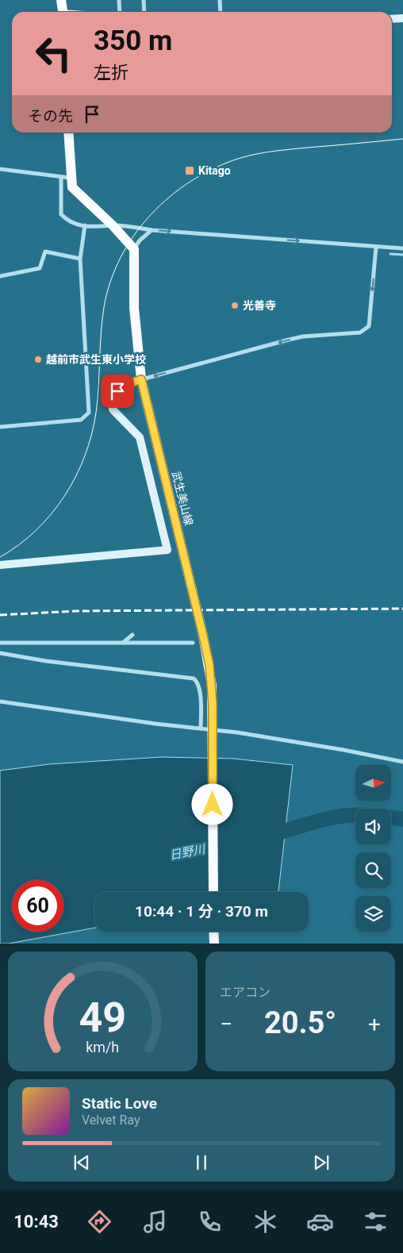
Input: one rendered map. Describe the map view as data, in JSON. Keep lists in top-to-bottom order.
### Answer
{
  "streets": {
    "main road": ["武生美山線"]
  },
  "water": ["日野川"],
  "places": {
    "transit": ["Kitago"],
    "other": ["光善寺", "越前市武生東小学校"]
  },
  "north": "right",
  "page": {
    "turn": ["350 m", "左折"],
    "then": "その先",
    "limit": "60",
    "trip": "10:44 · 1 分 · 370 m",
    "tile": "エアコン",
    "heat": ["−", "20.5°", "+"],
    "song": ["Static Love", "Velvet Ray"],
    "tabs": "10:43",
    "gauge": ["49", "km/h"]
  }
}
